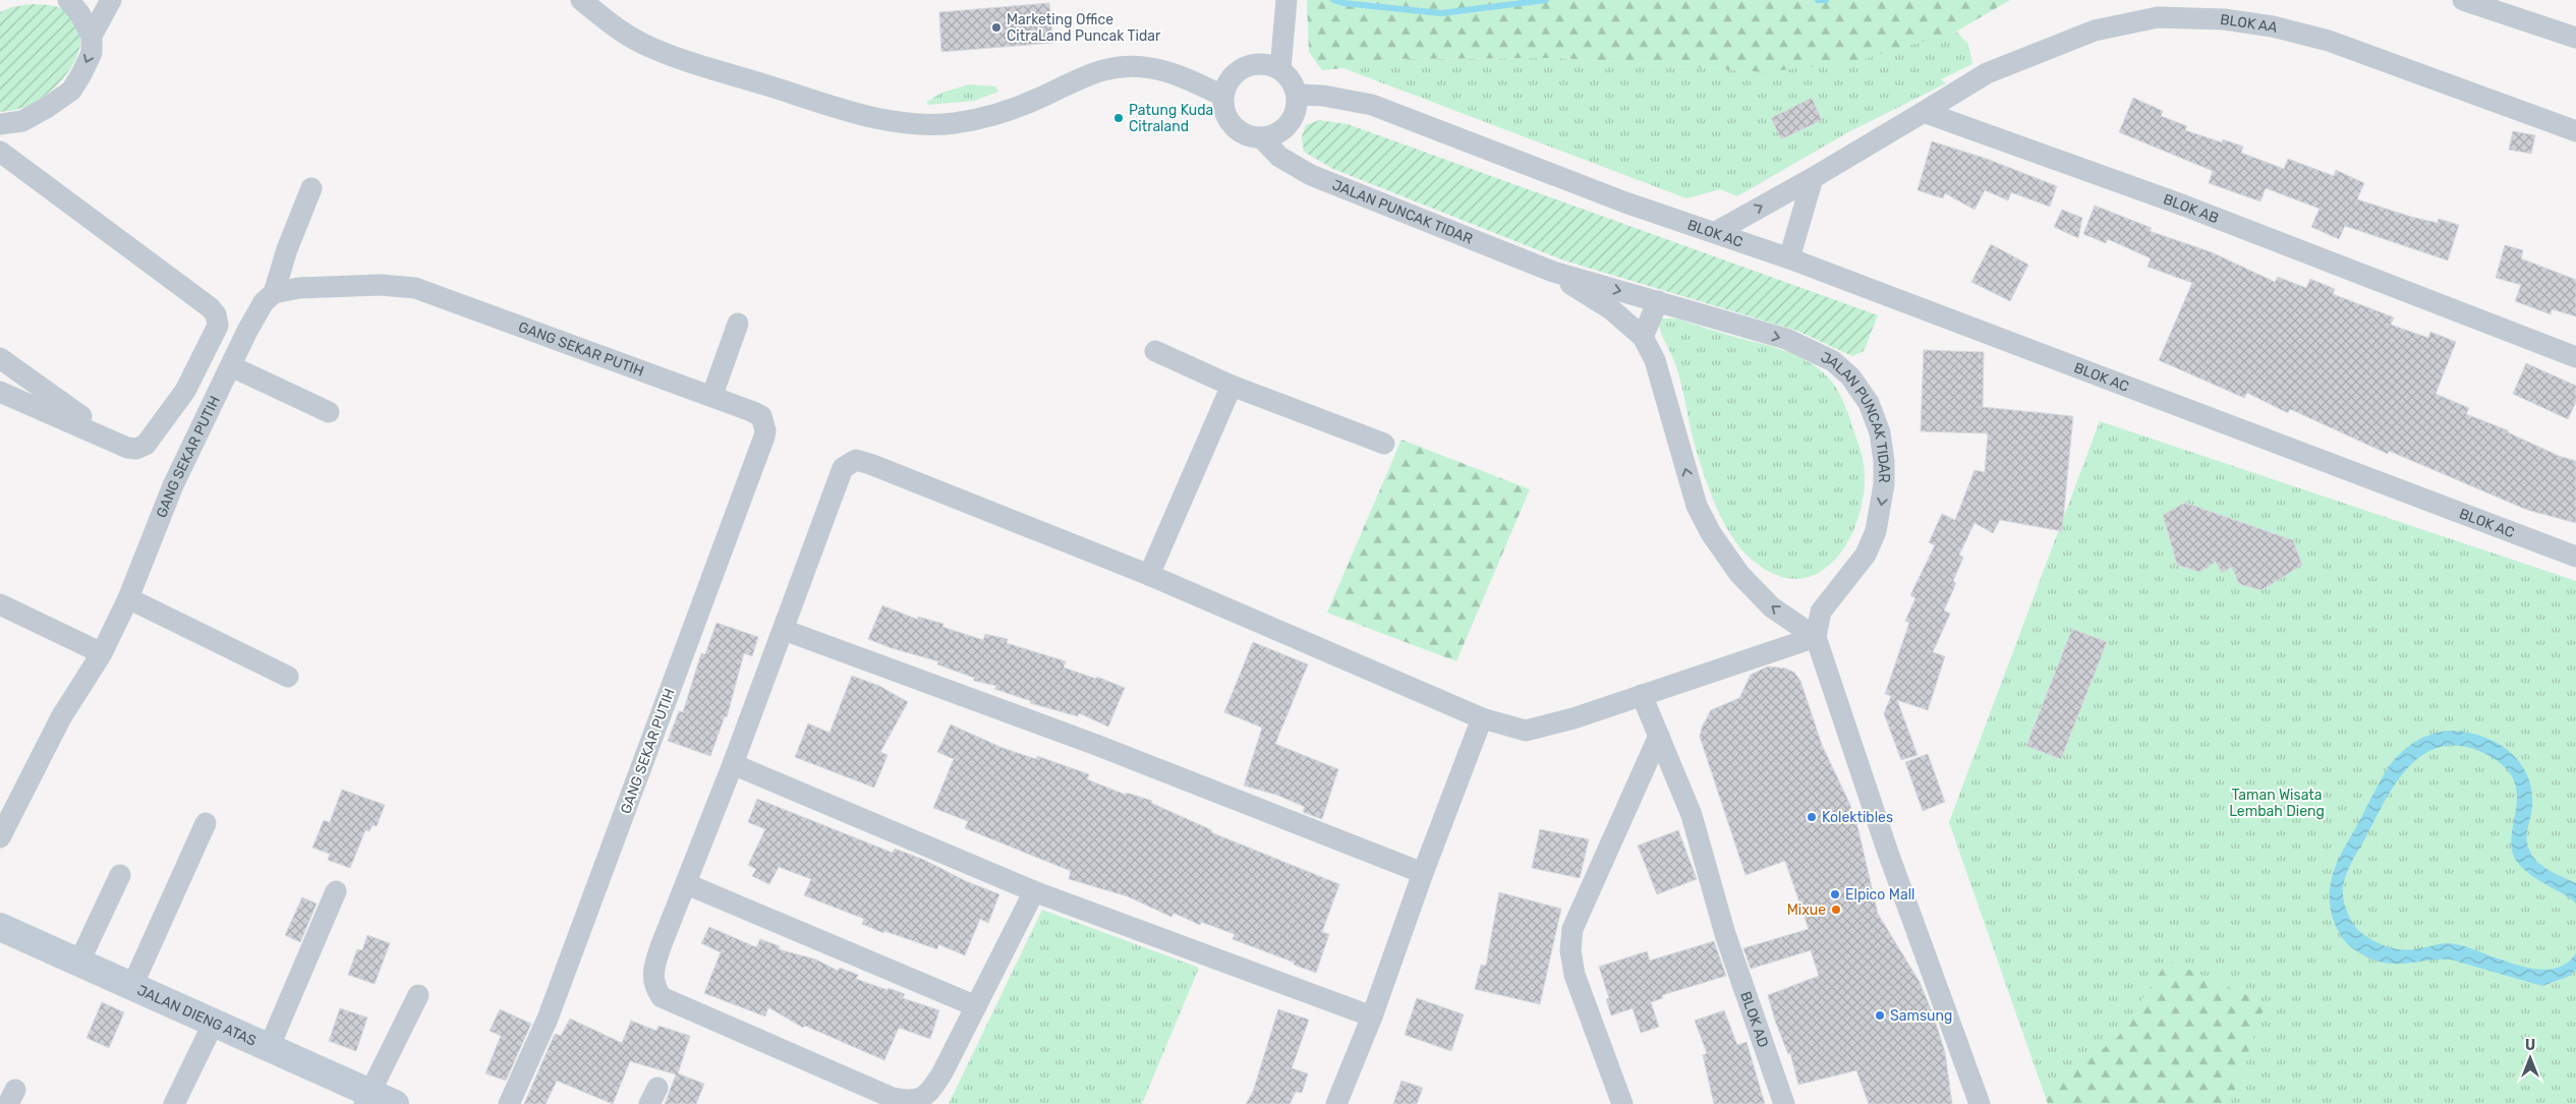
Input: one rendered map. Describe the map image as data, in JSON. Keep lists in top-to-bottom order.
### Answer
{
  "streets": {
    "street": [
      "BLOK AA",
      "BLOK AB",
      "JALAN PUNCAK TIDAR",
      "BLOK AC",
      "GANG SEKAR PUTIH",
      "JALAN DIENG ATAS",
      "BLOK AD"
    ]
  },
  "crossings": [
    ["BLOK AA", "BLOK AB"],
    ["JALAN PUNCAK TIDAR", "BLOK AC"]
  ],
  "parks": ["Taman Wisata Lembah Dieng"],
  "places": [
    "Marketing Office CitraLand Puncak Tidar",
    "Patung Kuda Citraland",
    "Kolektibles",
    "Elpico Mall",
    "Mixue",
    "Samsung"
  ],
  "north": "top"
}
